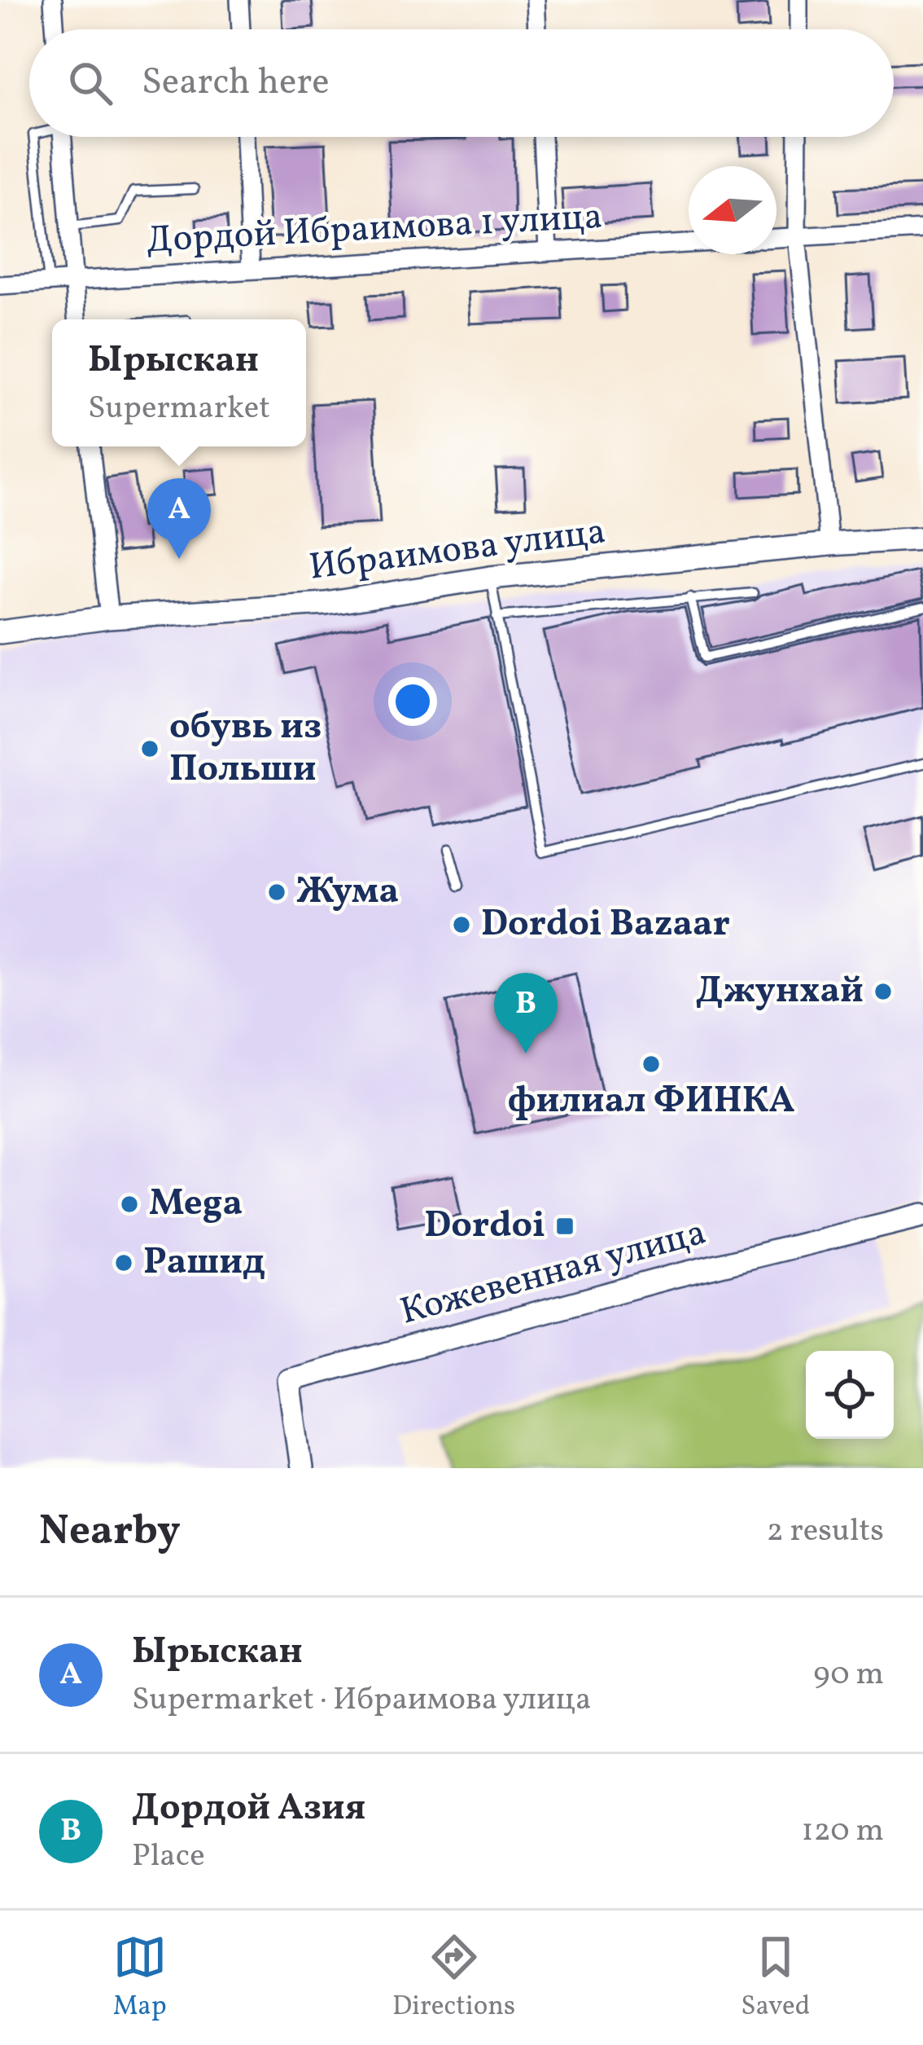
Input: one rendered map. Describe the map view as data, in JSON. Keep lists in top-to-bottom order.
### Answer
{
  "streets": {
    "main road": ["Ибраимова улица", "Кожевенная улица"],
    "street": ["Дордой Ибраимова 1 улица"]
  },
  "places": {
    "other": [
      "обувь из Польши",
      "Жума",
      "Dordoi Bazaar",
      "Джунхай",
      "филиал ФИНКА",
      "Mega",
      "Рашид"
    ],
    "transit": ["Dordoi"]
  },
  "north": "left",
  "page": {
    "search": "Search here",
    "popup": ["Ырыскан", "Supermarket"],
    "pins": ["A", "B"],
    "heading": ["Nearby", "2 results"],
    "list": [
      {
        "mark": "A",
        "name": "Ырыскан",
        "note": "Supermarket · Ибраимова улица",
        "value": "90 m"
      },
      {
        "mark": "B",
        "name": "Дордой Азия",
        "note": "Place",
        "value": "120 m"
      }
    ],
    "nav": ["Map", "Directions", "Saved"]
  }
}
